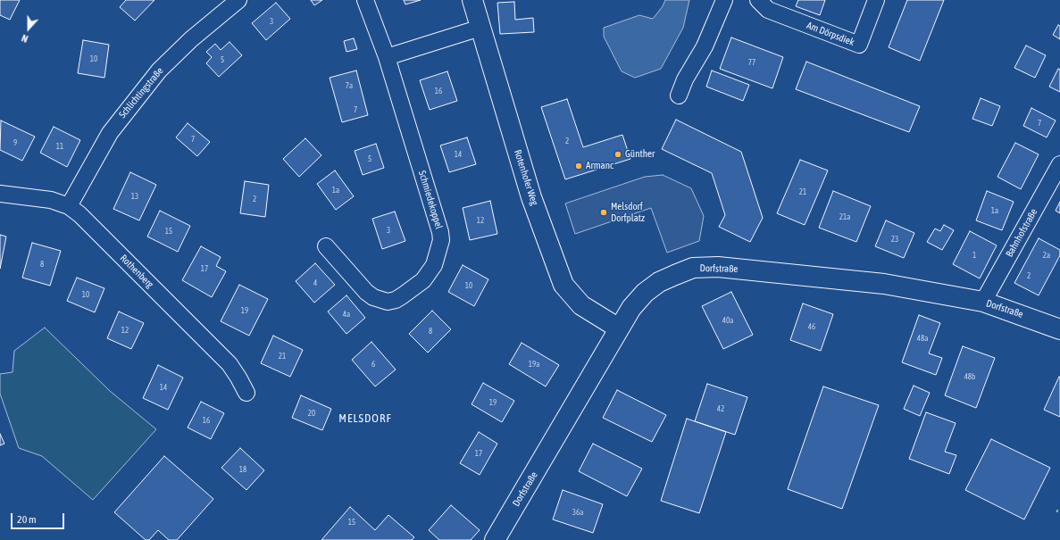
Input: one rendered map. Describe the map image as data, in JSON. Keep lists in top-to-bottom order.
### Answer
{
  "streets": {
    "street": [
      "Am Dörpsdiek",
      "Schlichtingstraße",
      "Rotenhofer Weg",
      "Schmiedekoppel",
      "Bahnhofstraße",
      "Dorfstraße",
      "Rothenberg"
    ]
  },
  "crossings": [
    ["Schlichtingstraße", "Rothenberg"],
    ["Rotenhofer Weg", "Dorfstraße"],
    ["Bahnhofstraße", "Dorfstraße"]
  ],
  "districts": ["MELSDORF"],
  "places": ["Günther", "Armanc", "Melsdorf Dorfplatz"],
  "house_numbers": [
    "3",
    "10",
    "5",
    "77",
    "7a",
    "16",
    "7",
    "7",
    "7",
    "2",
    "9",
    "11",
    "14",
    "5",
    "1a",
    "21",
    "13",
    "2",
    "1a",
    "21a",
    "12",
    "3",
    "15",
    "23",
    "1",
    "2a",
    "8",
    "17",
    "2",
    "4",
    "10",
    "10",
    "19",
    "4a",
    "40a",
    "46",
    "12",
    "8",
    "48a",
    "21",
    "6",
    "19a",
    "48b",
    "14",
    "19",
    "42",
    "20",
    "16",
    "17",
    "18",
    "36a",
    "15"
  ],
  "scale_bar": "20 m",
  "north": "bottom"
}
